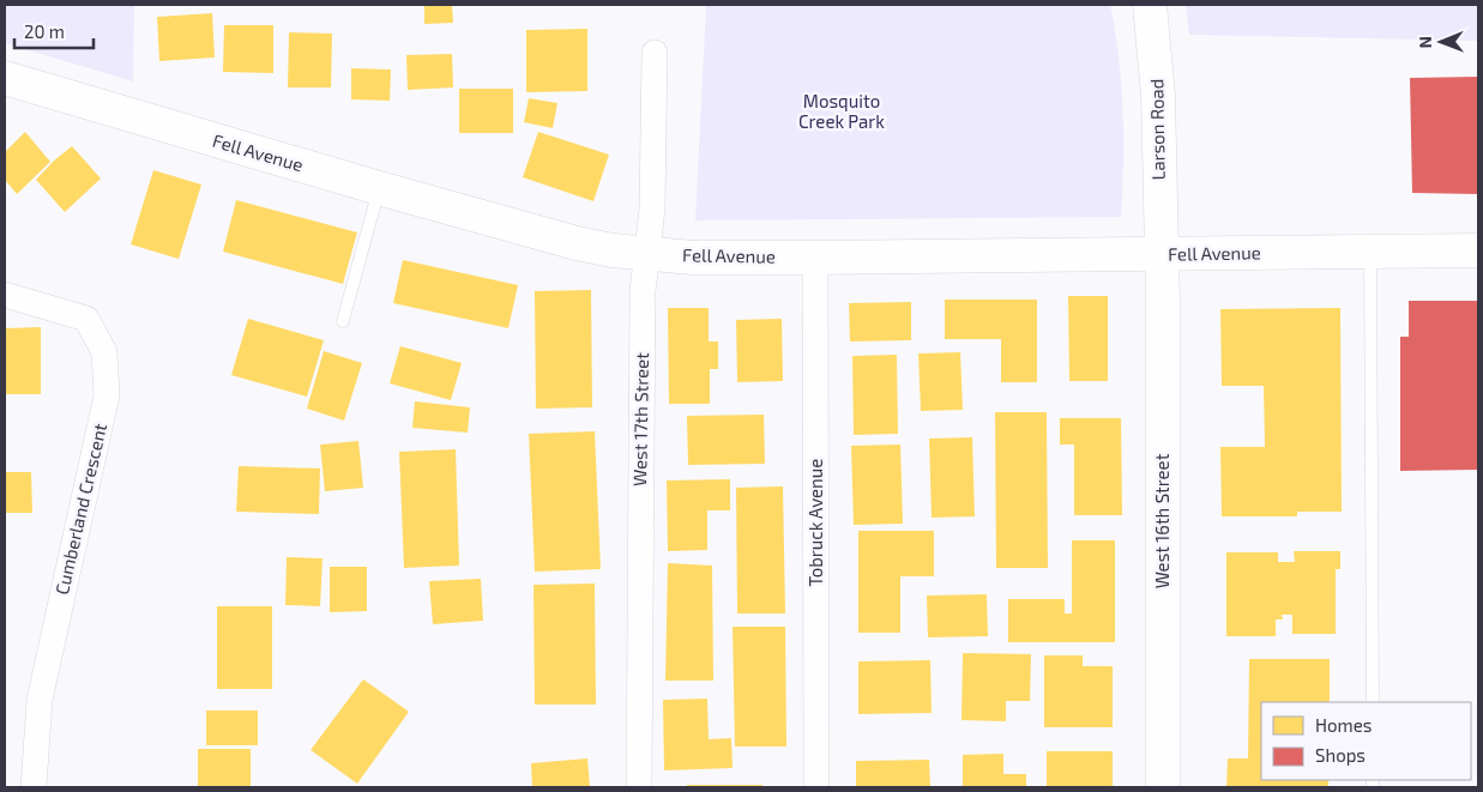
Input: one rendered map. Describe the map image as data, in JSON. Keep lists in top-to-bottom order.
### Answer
{
  "streets": {
    "street": [
      "Larson Road",
      "Fell Avenue",
      "West 17th Street",
      "Cumberland Crescent",
      "West 16th Street",
      "Tobruck Avenue"
    ]
  },
  "crossings": [
    ["Larson Road", "Fell Avenue"],
    ["Larson Road", "West 16th Street"],
    ["Fell Avenue", "West 17th Street"],
    ["Fell Avenue", "West 16th Street"],
    ["Fell Avenue", "Tobruck Avenue"]
  ],
  "parks": ["Mosquito Creek Park"],
  "legend": ["Homes", "Shops"],
  "scale_bar": "20 m",
  "north": "left"
}
